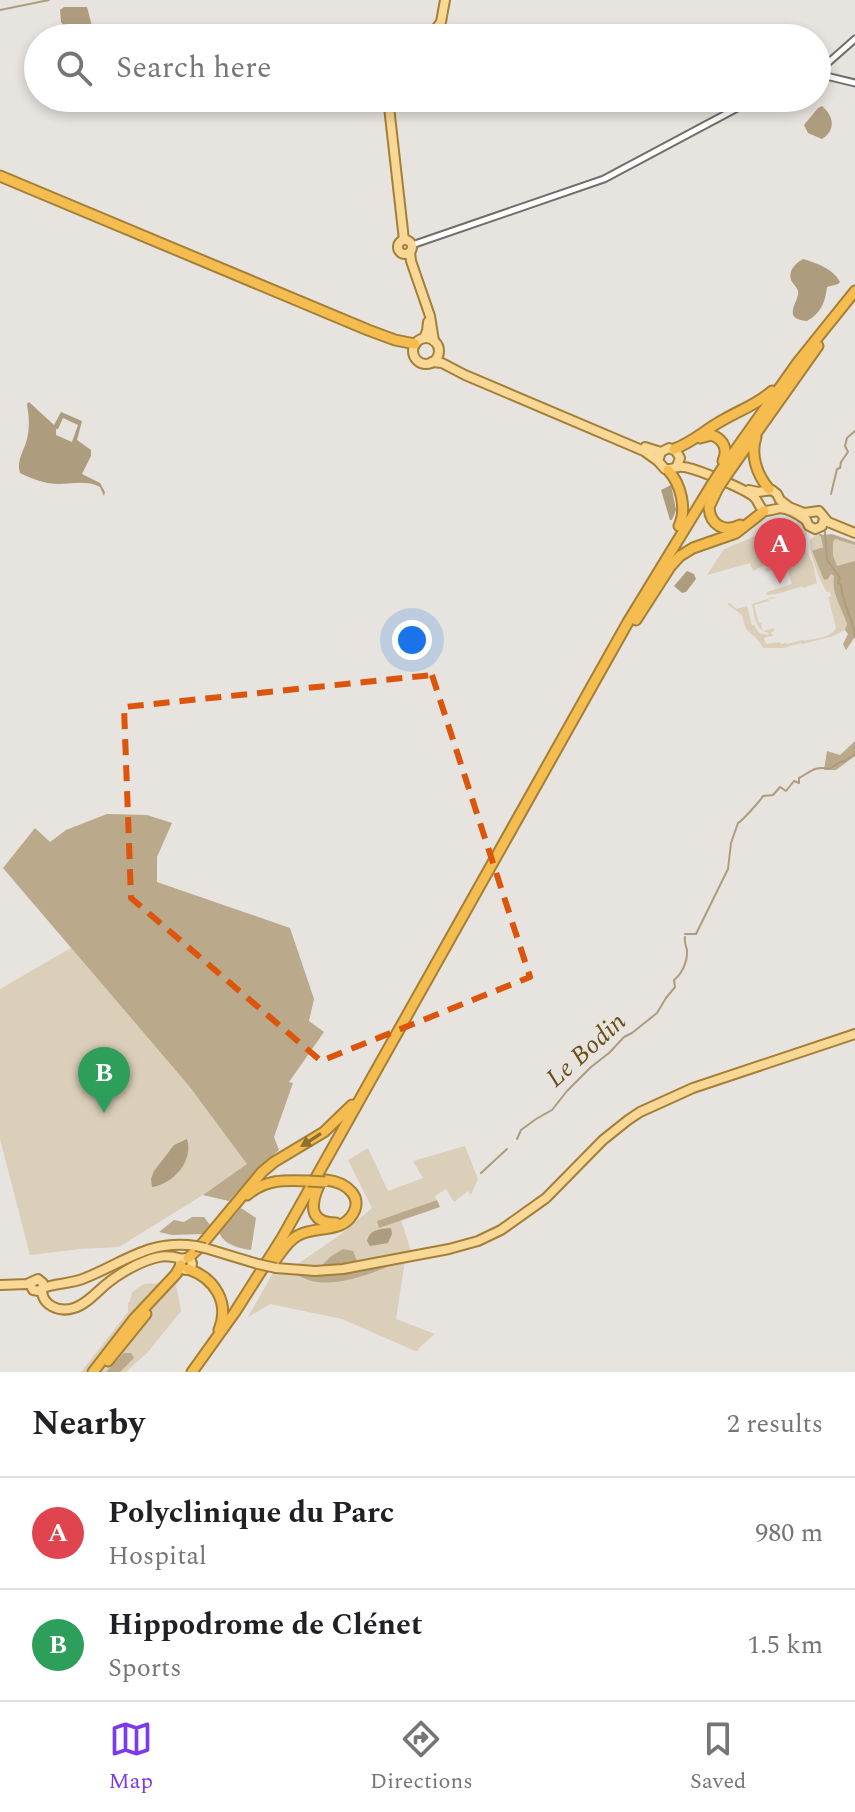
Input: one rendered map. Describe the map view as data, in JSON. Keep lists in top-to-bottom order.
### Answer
{
  "water": ["Le Bodin"],
  "page": {
    "search": "Search here",
    "pins": ["A", "B"],
    "heading": ["Nearby", "2 results"],
    "list": [
      {
        "mark": "A",
        "name": "Polyclinique du Parc",
        "note": "Hospital",
        "value": "980 m"
      },
      {
        "mark": "B",
        "name": "Hippodrome de Clénet",
        "note": "Sports",
        "value": "1.5 km"
      }
    ],
    "nav": ["Map", "Directions", "Saved"]
  }
}
